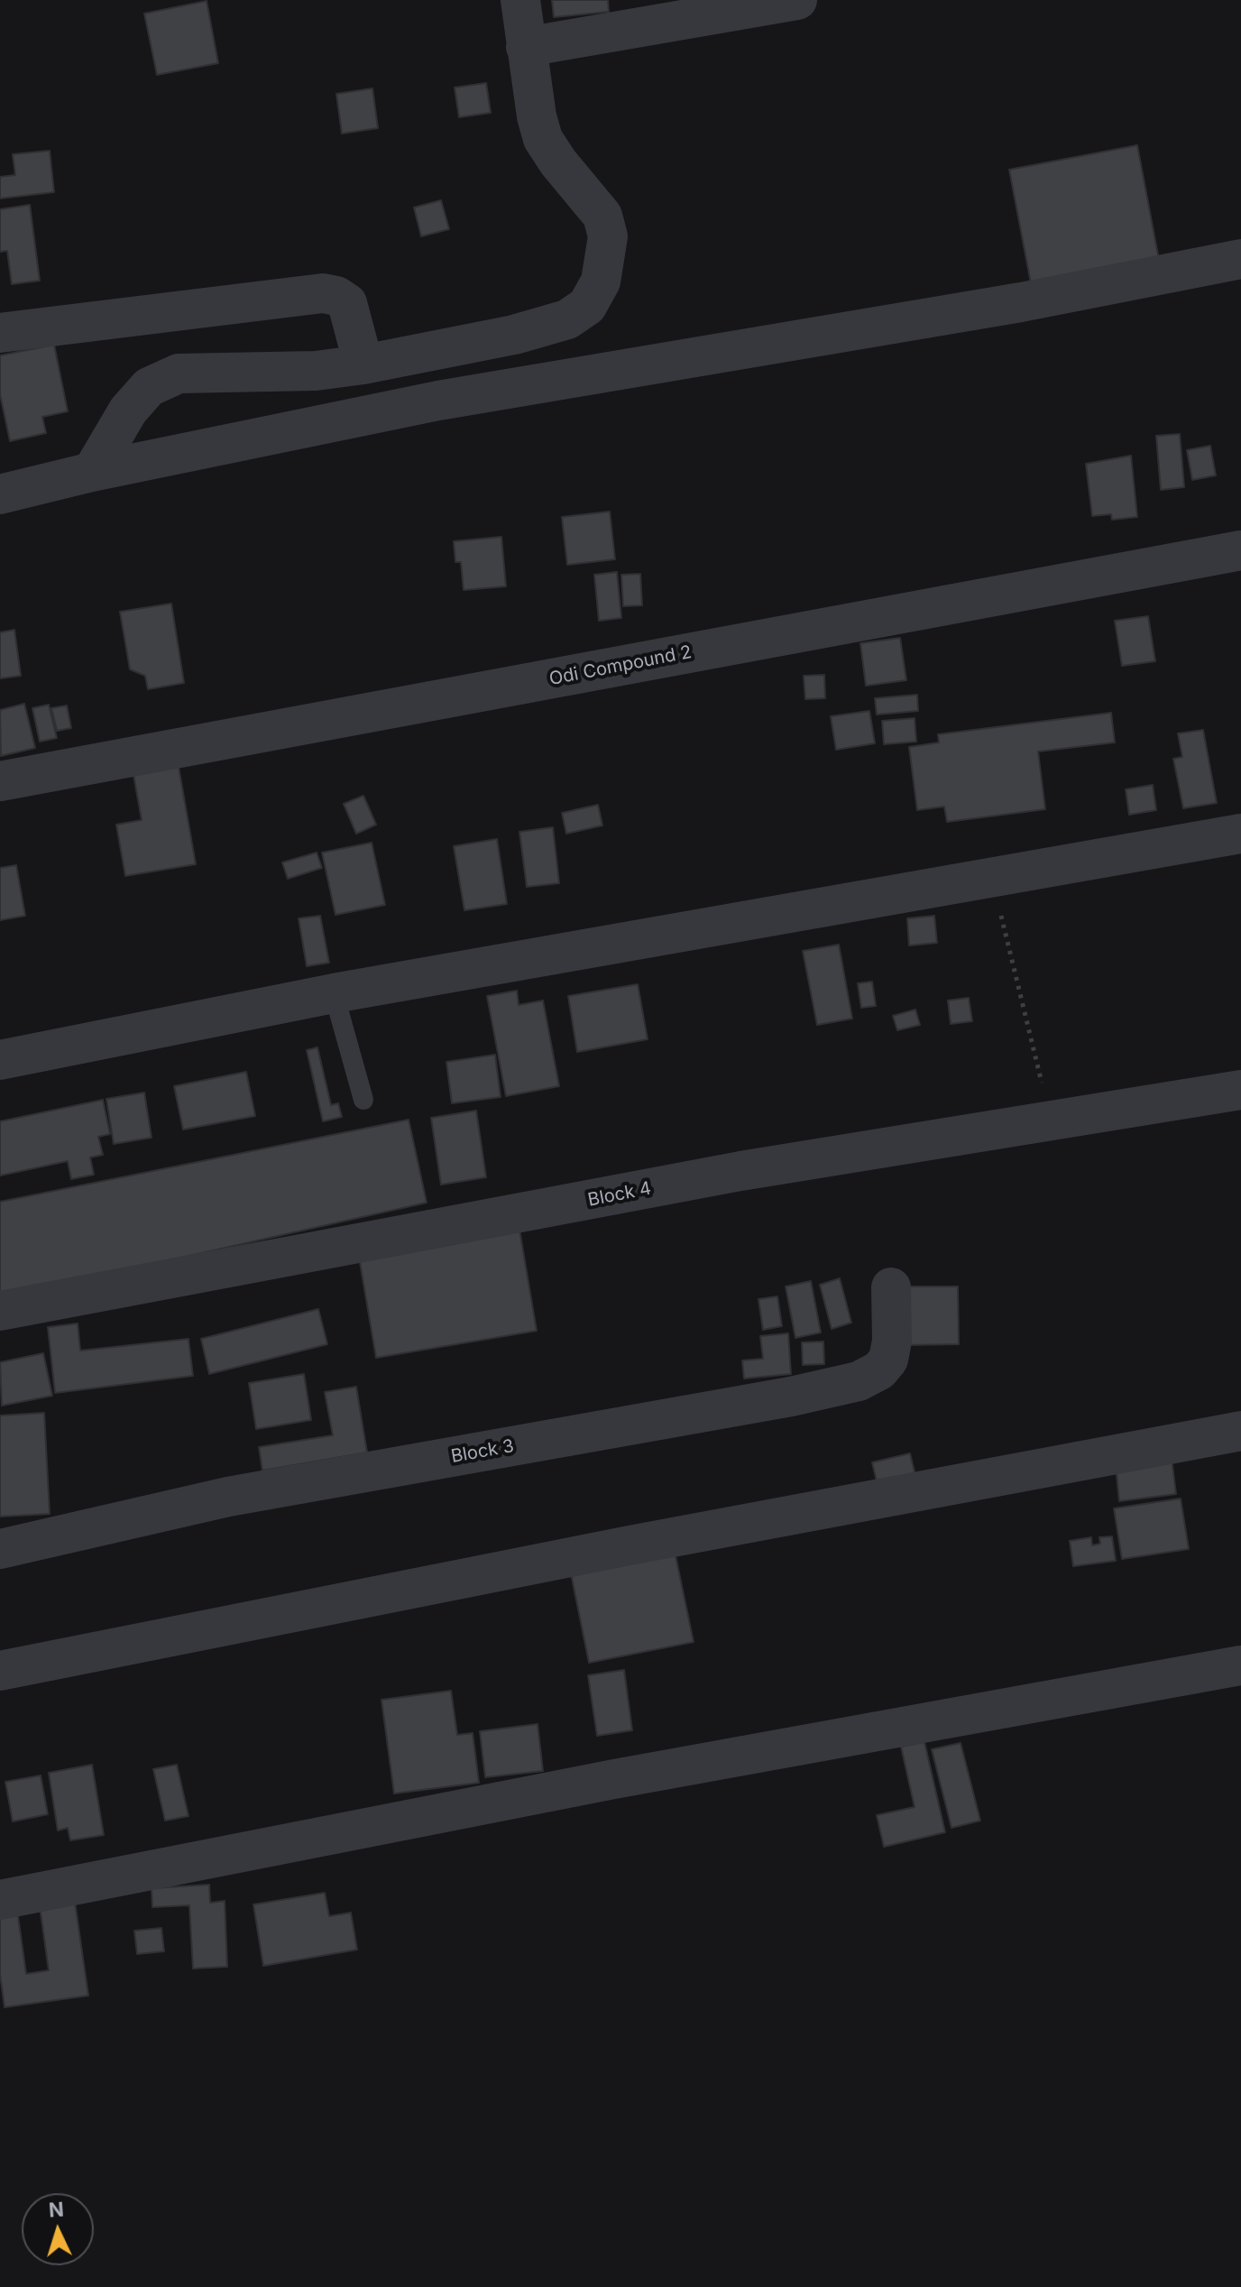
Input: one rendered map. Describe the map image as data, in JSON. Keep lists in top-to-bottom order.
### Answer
{
  "streets": {
    "street": ["Odi Compound 2", "Block 4", "Block 3"]
  },
  "north": "top"
}
